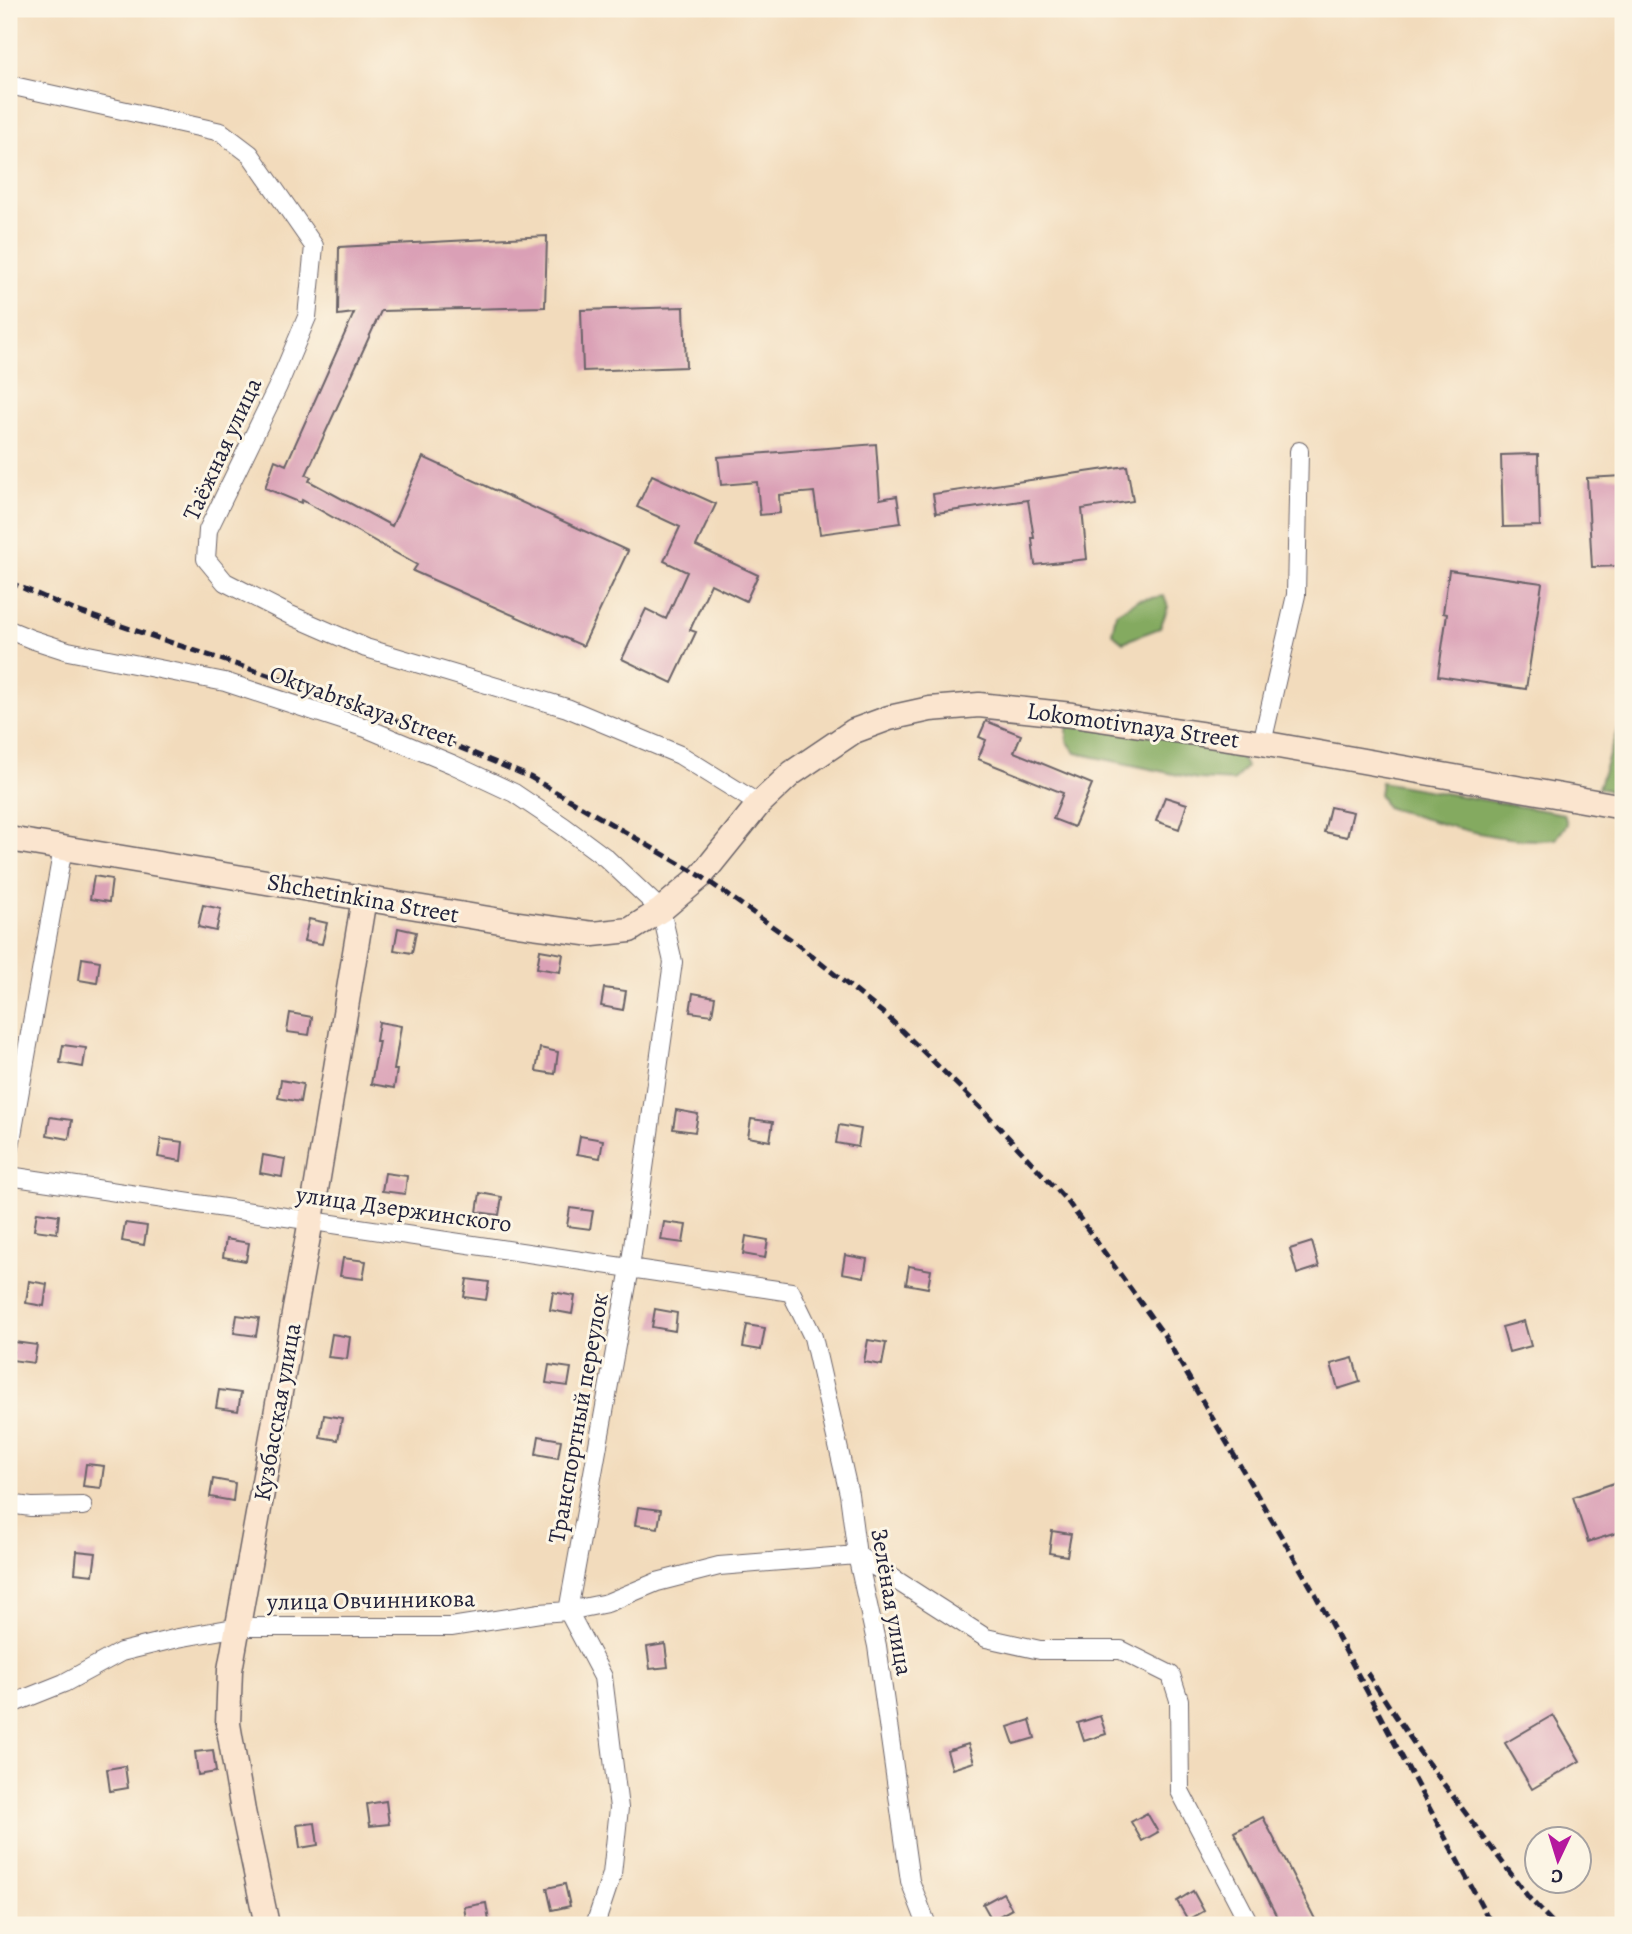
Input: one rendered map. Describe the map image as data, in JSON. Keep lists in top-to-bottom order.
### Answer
{
  "streets": {
    "street": [
      "Таёжная улица",
      "Oktyabrskaya Street",
      "Lokomotivnaya Street",
      "Shchetinkina Street",
      "улица Дзержинского",
      "Кузбасская улица",
      "Транспортный переулок",
      "улица Овчинникова",
      "Зелёная улица"
    ]
  },
  "crossings": [
    ["Таёжная улица", "Lokomotivnaya Street"],
    ["Oktyabrskaya Street", "Shchetinkina Street"],
    ["Oktyabrskaya Street", "Транспортный переулок"],
    ["Lokomotivnaya Street", "Shchetinkina Street"],
    ["Shchetinkina Street", "Кузбасская улица"],
    ["Shchetinkina Street", "Транспортный переулок"],
    ["улица Дзержинского", "Кузбасская улица"],
    ["улица Дзержинского", "Транспортный переулок"],
    ["улица Дзержинского", "Зелёная улица"],
    ["Кузбасская улица", "улица Овчинникова"],
    ["Транспортный переулок", "улица Овчинникова"],
    ["улица Овчинникова", "Зелёная улица"]
  ],
  "north": "bottom"
}
